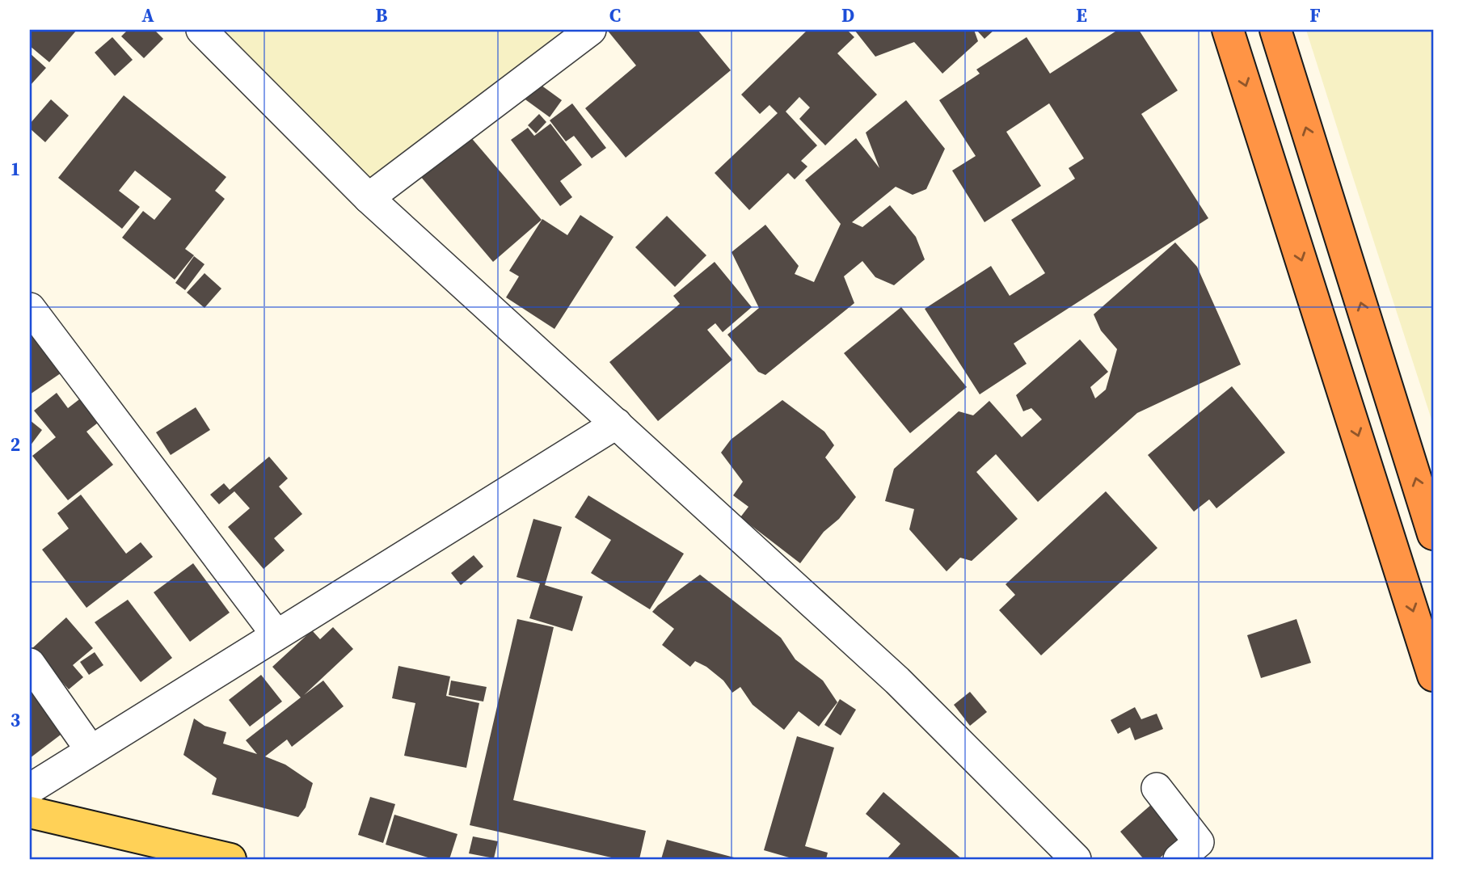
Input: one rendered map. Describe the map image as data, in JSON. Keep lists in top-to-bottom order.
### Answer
{
  "grid": {
    "columns": [
      "A",
      "B",
      "C",
      "D",
      "E",
      "F"
    ],
    "rows": ["1", "2", "3"]
  }
}
